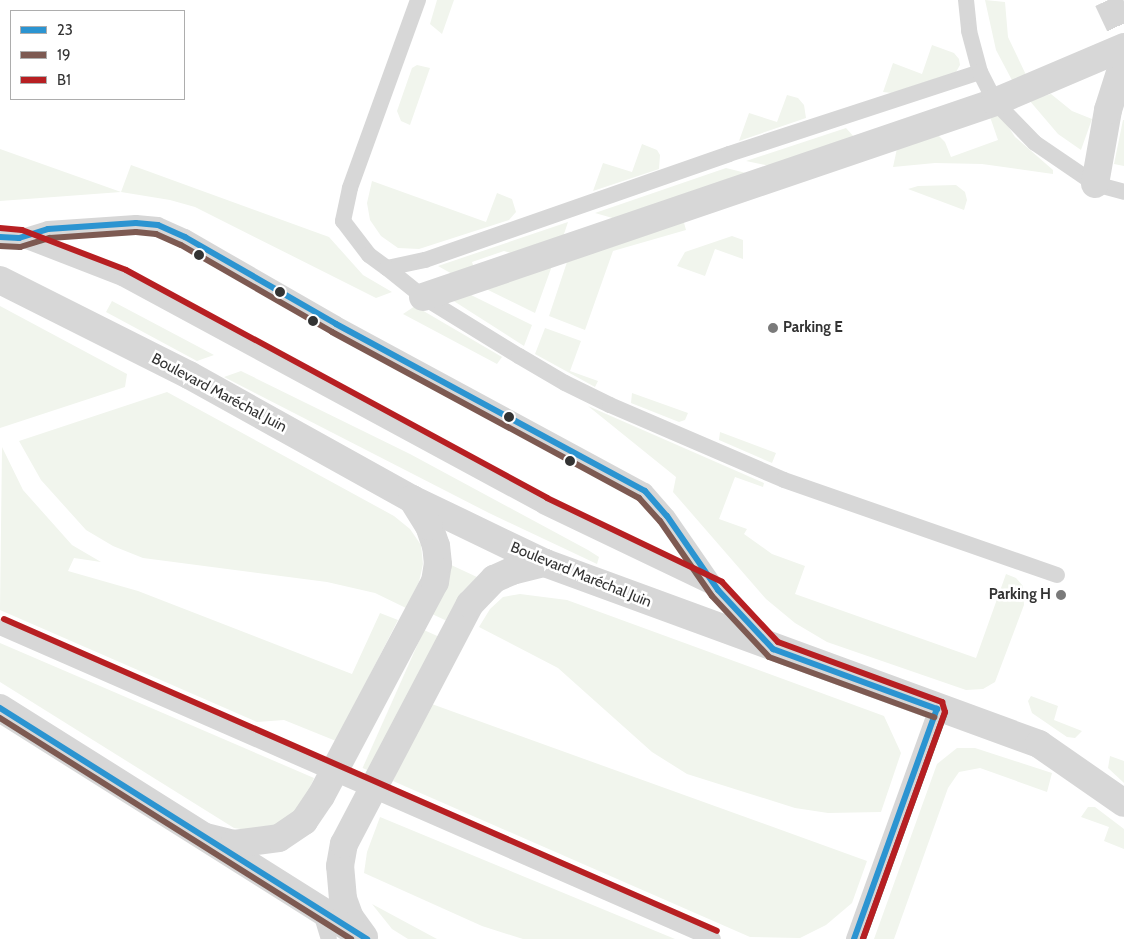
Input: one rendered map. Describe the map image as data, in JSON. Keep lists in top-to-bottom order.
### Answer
{
  "streets": {
    "street": ["Boulevard Maréchal Juin"]
  },
  "places": ["Parking E", "Parking H"],
  "lines": ["transit line 23", "transit line B1", "transit line 19"],
  "legend": ["23", "19", "B1"]
}
